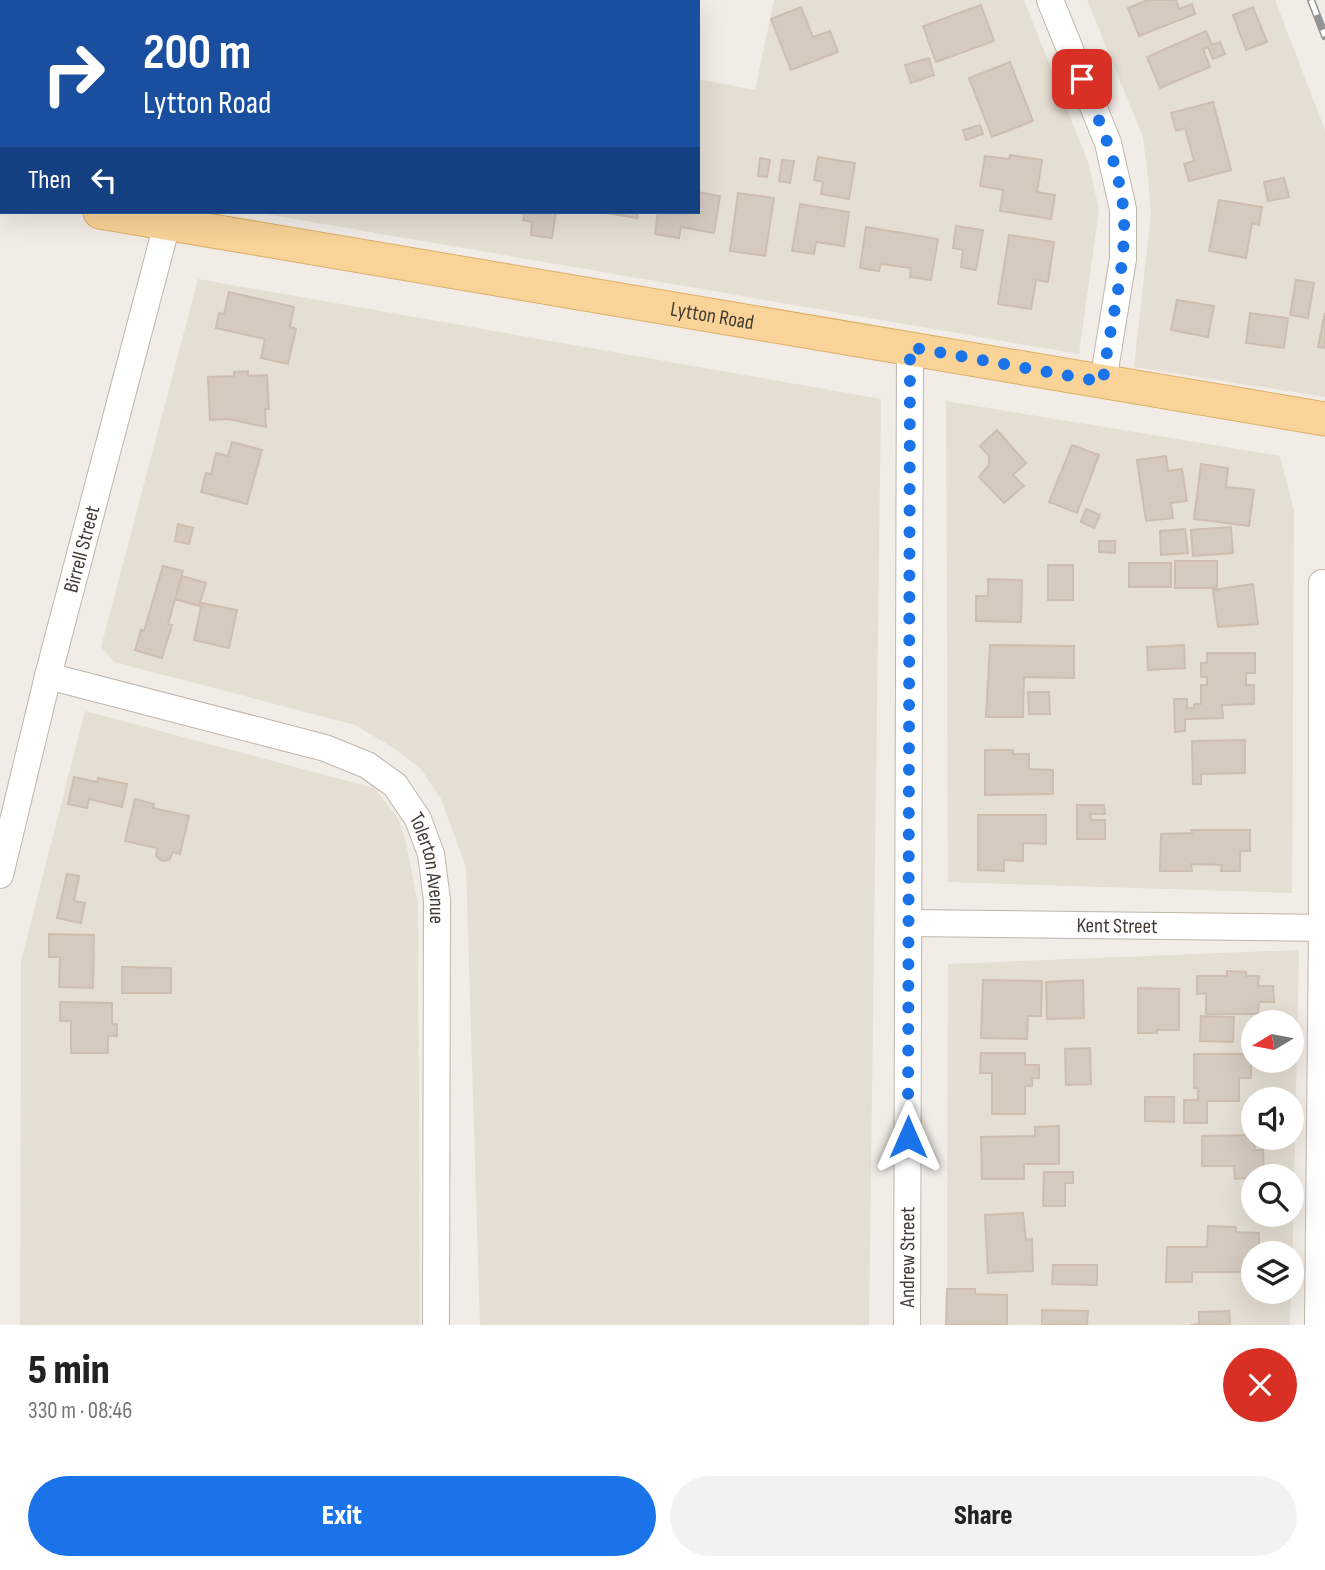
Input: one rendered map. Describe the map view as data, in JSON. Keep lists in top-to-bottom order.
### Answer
{
  "streets": {
    "main road": ["Lytton Road"],
    "street": [
      "Birrell Street",
      "Tolerton Avenue",
      "Kent Street",
      "Andrew Street"
    ]
  },
  "crossings": [
    ["Lytton Road", "Birrell Street"],
    ["Lytton Road", "Andrew Street"],
    ["Birrell Street", "Tolerton Avenue"],
    ["Kent Street", "Andrew Street"]
  ],
  "north": "left",
  "page": {
    "turn": ["200 m", "Lytton Road"],
    "then": "Then",
    "heading": ["5 min", "330 m · 08:46"],
    "buttons": ["Exit", "Share"]
  }
}
